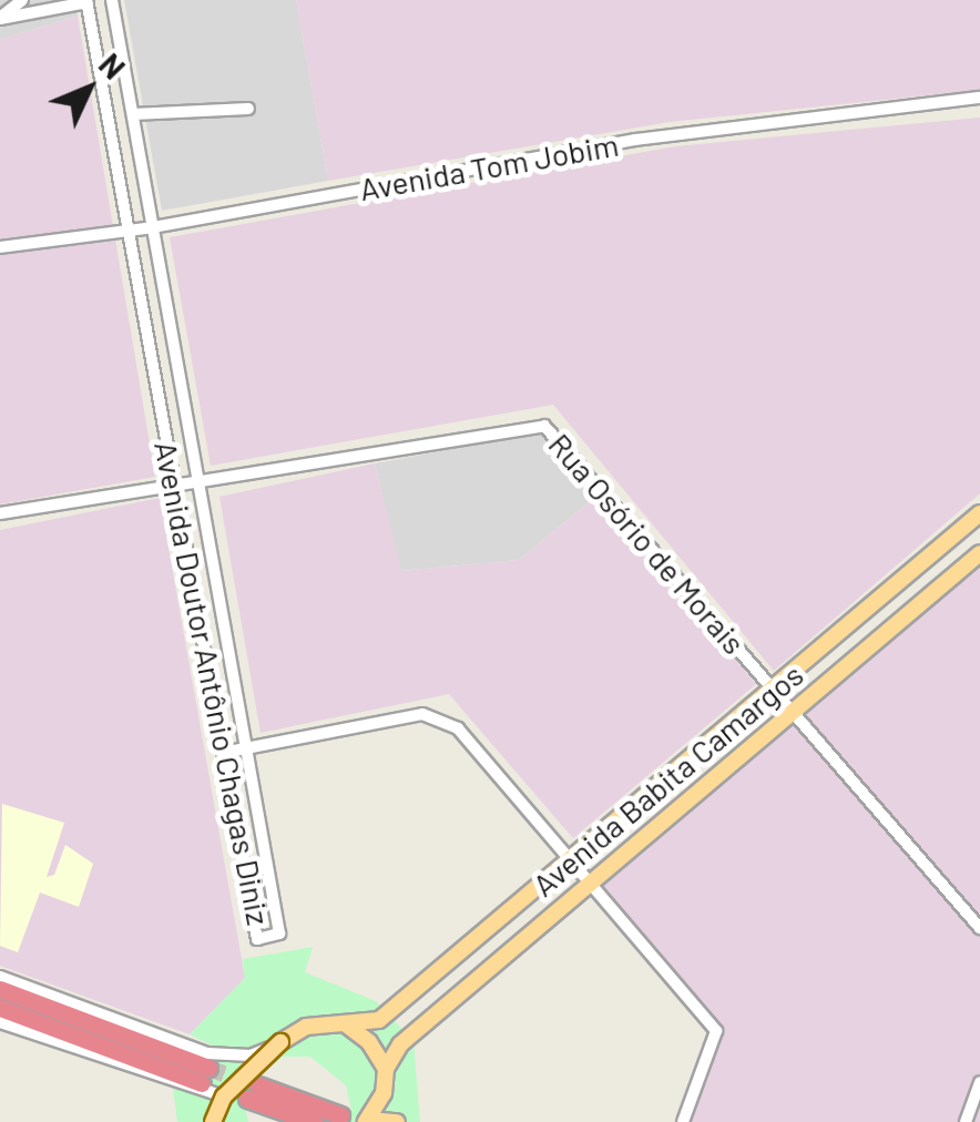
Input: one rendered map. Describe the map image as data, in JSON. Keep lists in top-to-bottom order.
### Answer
{
  "streets": {
    "main road": ["Avenida Babita Camargos"],
    "street": ["Avenida Tom Jobim", "Rua Osório de Morais", "Avenida Doutor Antônio Chagas Diniz"]
  },
  "crossings": [
    ["Avenida Tom Jobim", "Avenida Doutor Antônio Chagas Diniz"],
    ["Rua Osório de Morais", "Avenida Doutor Antônio Chagas Diniz"],
    ["Rua Osório de Morais", "Avenida Babita Camargos"]
  ],
  "north": "top right"
}
